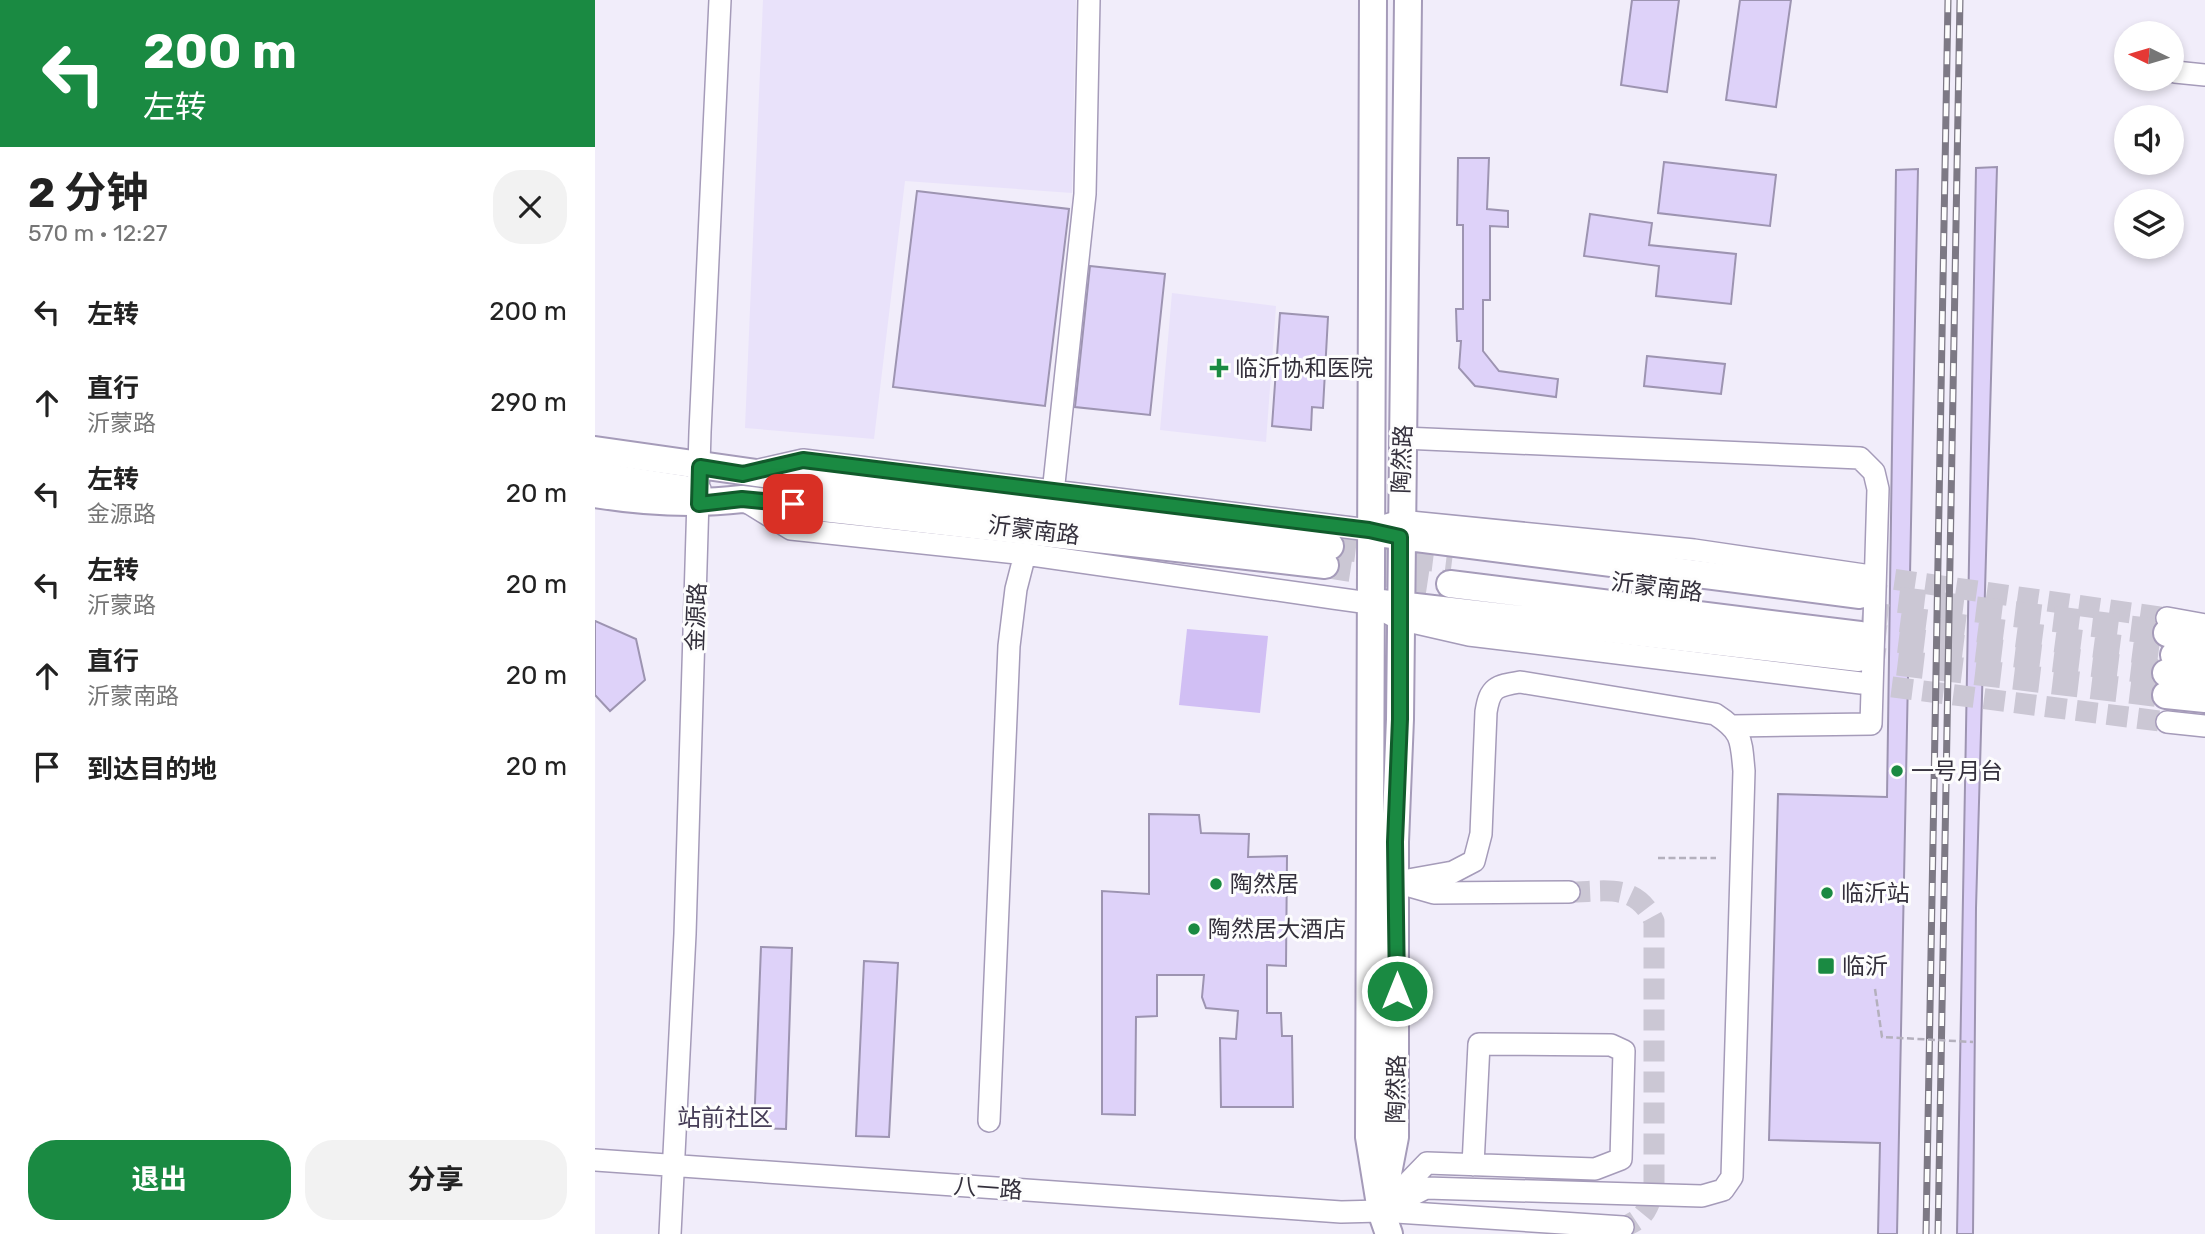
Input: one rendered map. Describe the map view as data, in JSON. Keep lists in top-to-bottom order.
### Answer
{
  "streets": {
    "main road": ["陶然路", "沂蒙南路"],
    "street": ["金源路", "八一路"]
  },
  "crossings": [
    ["陶然路", "八一路"],
    ["金源路", "八一路"]
  ],
  "districts": ["站前社区"],
  "places": {
    "health": ["临沂协和医院"],
    "other": [
      "一号月台",
      "陶然居",
      "临沂站",
      "陶然居大酒店"
    ],
    "transit": ["临沂"]
  },
  "north": "left",
  "page": {
    "turn": ["200 m", "左转"],
    "heading": ["2 分钟", "570 m · 12:27"],
    "list": [
      {
        "name": "左转",
        "value": "200 m"
      },
      {
        "name": "直行",
        "note": "沂蒙路",
        "value": "290 m"
      },
      {
        "name": "左转",
        "note": "金源路",
        "value": "20 m"
      },
      {
        "name": "左转",
        "note": "沂蒙路",
        "value": "20 m"
      },
      {
        "name": "直行",
        "note": "沂蒙南路",
        "value": "20 m"
      },
      {
        "name": "到达目的地",
        "value": "20 m"
      }
    ],
    "buttons": ["退出", "分享"]
  }
}
